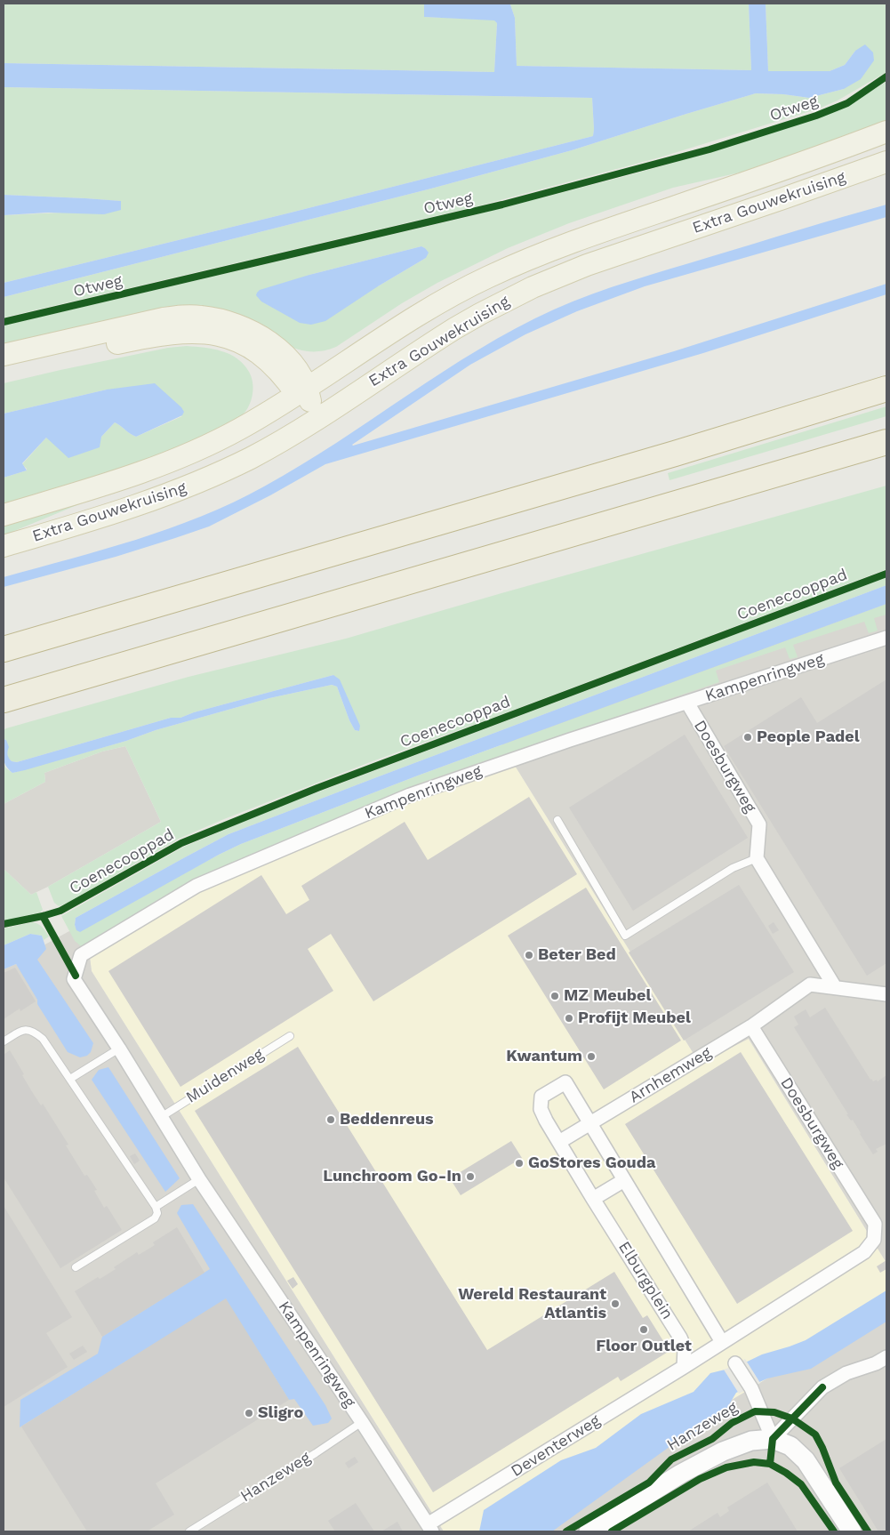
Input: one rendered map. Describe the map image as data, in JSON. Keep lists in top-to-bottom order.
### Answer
{
  "streets": {
    "main road": ["Extra Gouwekruising"],
    "street": [
      "Kampenringweg",
      "Doesburgweg",
      "Arnhemweg",
      "Elburgplein",
      "Hanzeweg",
      "Deventerweg"
    ],
    "lane": ["Muidenweg"],
    "cycle path": ["Otweg", "Coenecooppad"]
  },
  "crossings": [
    ["Kampenringweg", "Doesburgweg"],
    ["Kampenringweg", "Muidenweg"],
    ["Kampenringweg", "Hanzeweg"],
    ["Kampenringweg", "Deventerweg"],
    ["Doesburgweg", "Arnhemweg"],
    ["Doesburgweg", "Elburgplein"],
    ["Doesburgweg", "Deventerweg"],
    ["Arnhemweg", "Elburgplein"],
    ["Elburgplein", "Deventerweg"]
  ],
  "places": [
    "People Padel",
    "Beter Bed",
    "MZ Meubel",
    "Profijt Meubel",
    "Kwantum",
    "Beddenreus",
    "GoStores Gouda",
    "Lunchroom Go-In",
    "Wereld Restaurant Atlantis",
    "Floor Outlet",
    "Sligro"
  ]
}
